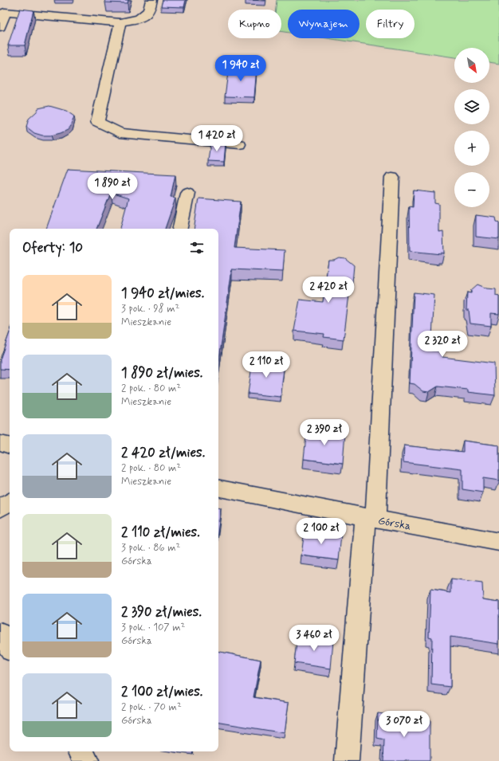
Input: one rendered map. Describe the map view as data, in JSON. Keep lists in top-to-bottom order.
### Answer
{
  "streets": {
    "street": ["Górska"]
  },
  "north": "bottom right",
  "page": {
    "chip": ["Kupno", "Wynajem", "Filtry"],
    "map_buttons": ["+", "−"],
    "price": [
      "1 940 zł",
      "1 420 zł",
      "1 890 zł",
      "2 420 zł",
      "2 320 zł",
      "2 110 zł",
      "2 390 zł",
      "2 100 zł",
      "3 460 zł",
      "3 070 zł"
    ],
    "heading": "Oferty: 10",
    "list": [
      {
        "name": "1 940 zł/mies.",
        "note": "3 pok. · 98 m² · Mieszkanie"
      },
      {
        "name": "1 890 zł/mies.",
        "note": "2 pok. · 80 m² · Mieszkanie"
      },
      {
        "name": "2 420 zł/mies.",
        "note": "2 pok. · 80 m² · Mieszkanie"
      },
      {
        "name": "2 110 zł/mies.",
        "note": "3 pok. · 86 m² · Górska"
      },
      {
        "name": "2 390 zł/mies.",
        "note": "3 pok. · 107 m² · Górska"
      },
      {
        "name": "2 100 zł/mies.",
        "note": "2 pok. · 70 m² · Górska"
      }
    ]
  }
}
